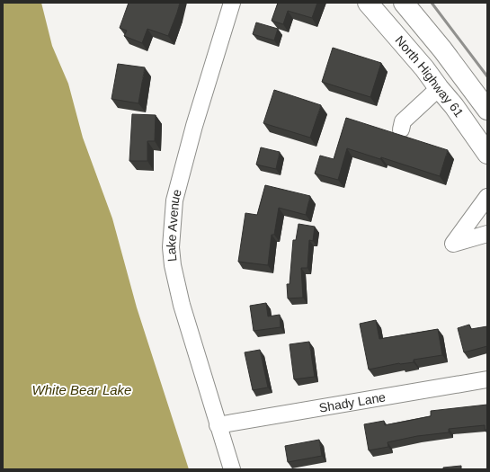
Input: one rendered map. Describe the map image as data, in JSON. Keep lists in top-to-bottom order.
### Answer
{
  "streets": {
    "main road": ["North Highway 61"],
    "street": ["Lake Avenue", "Shady Lane"]
  },
  "crossings": [
    ["Lake Avenue", "Shady Lane"]
  ],
  "water": ["White Bear Lake"]
}
